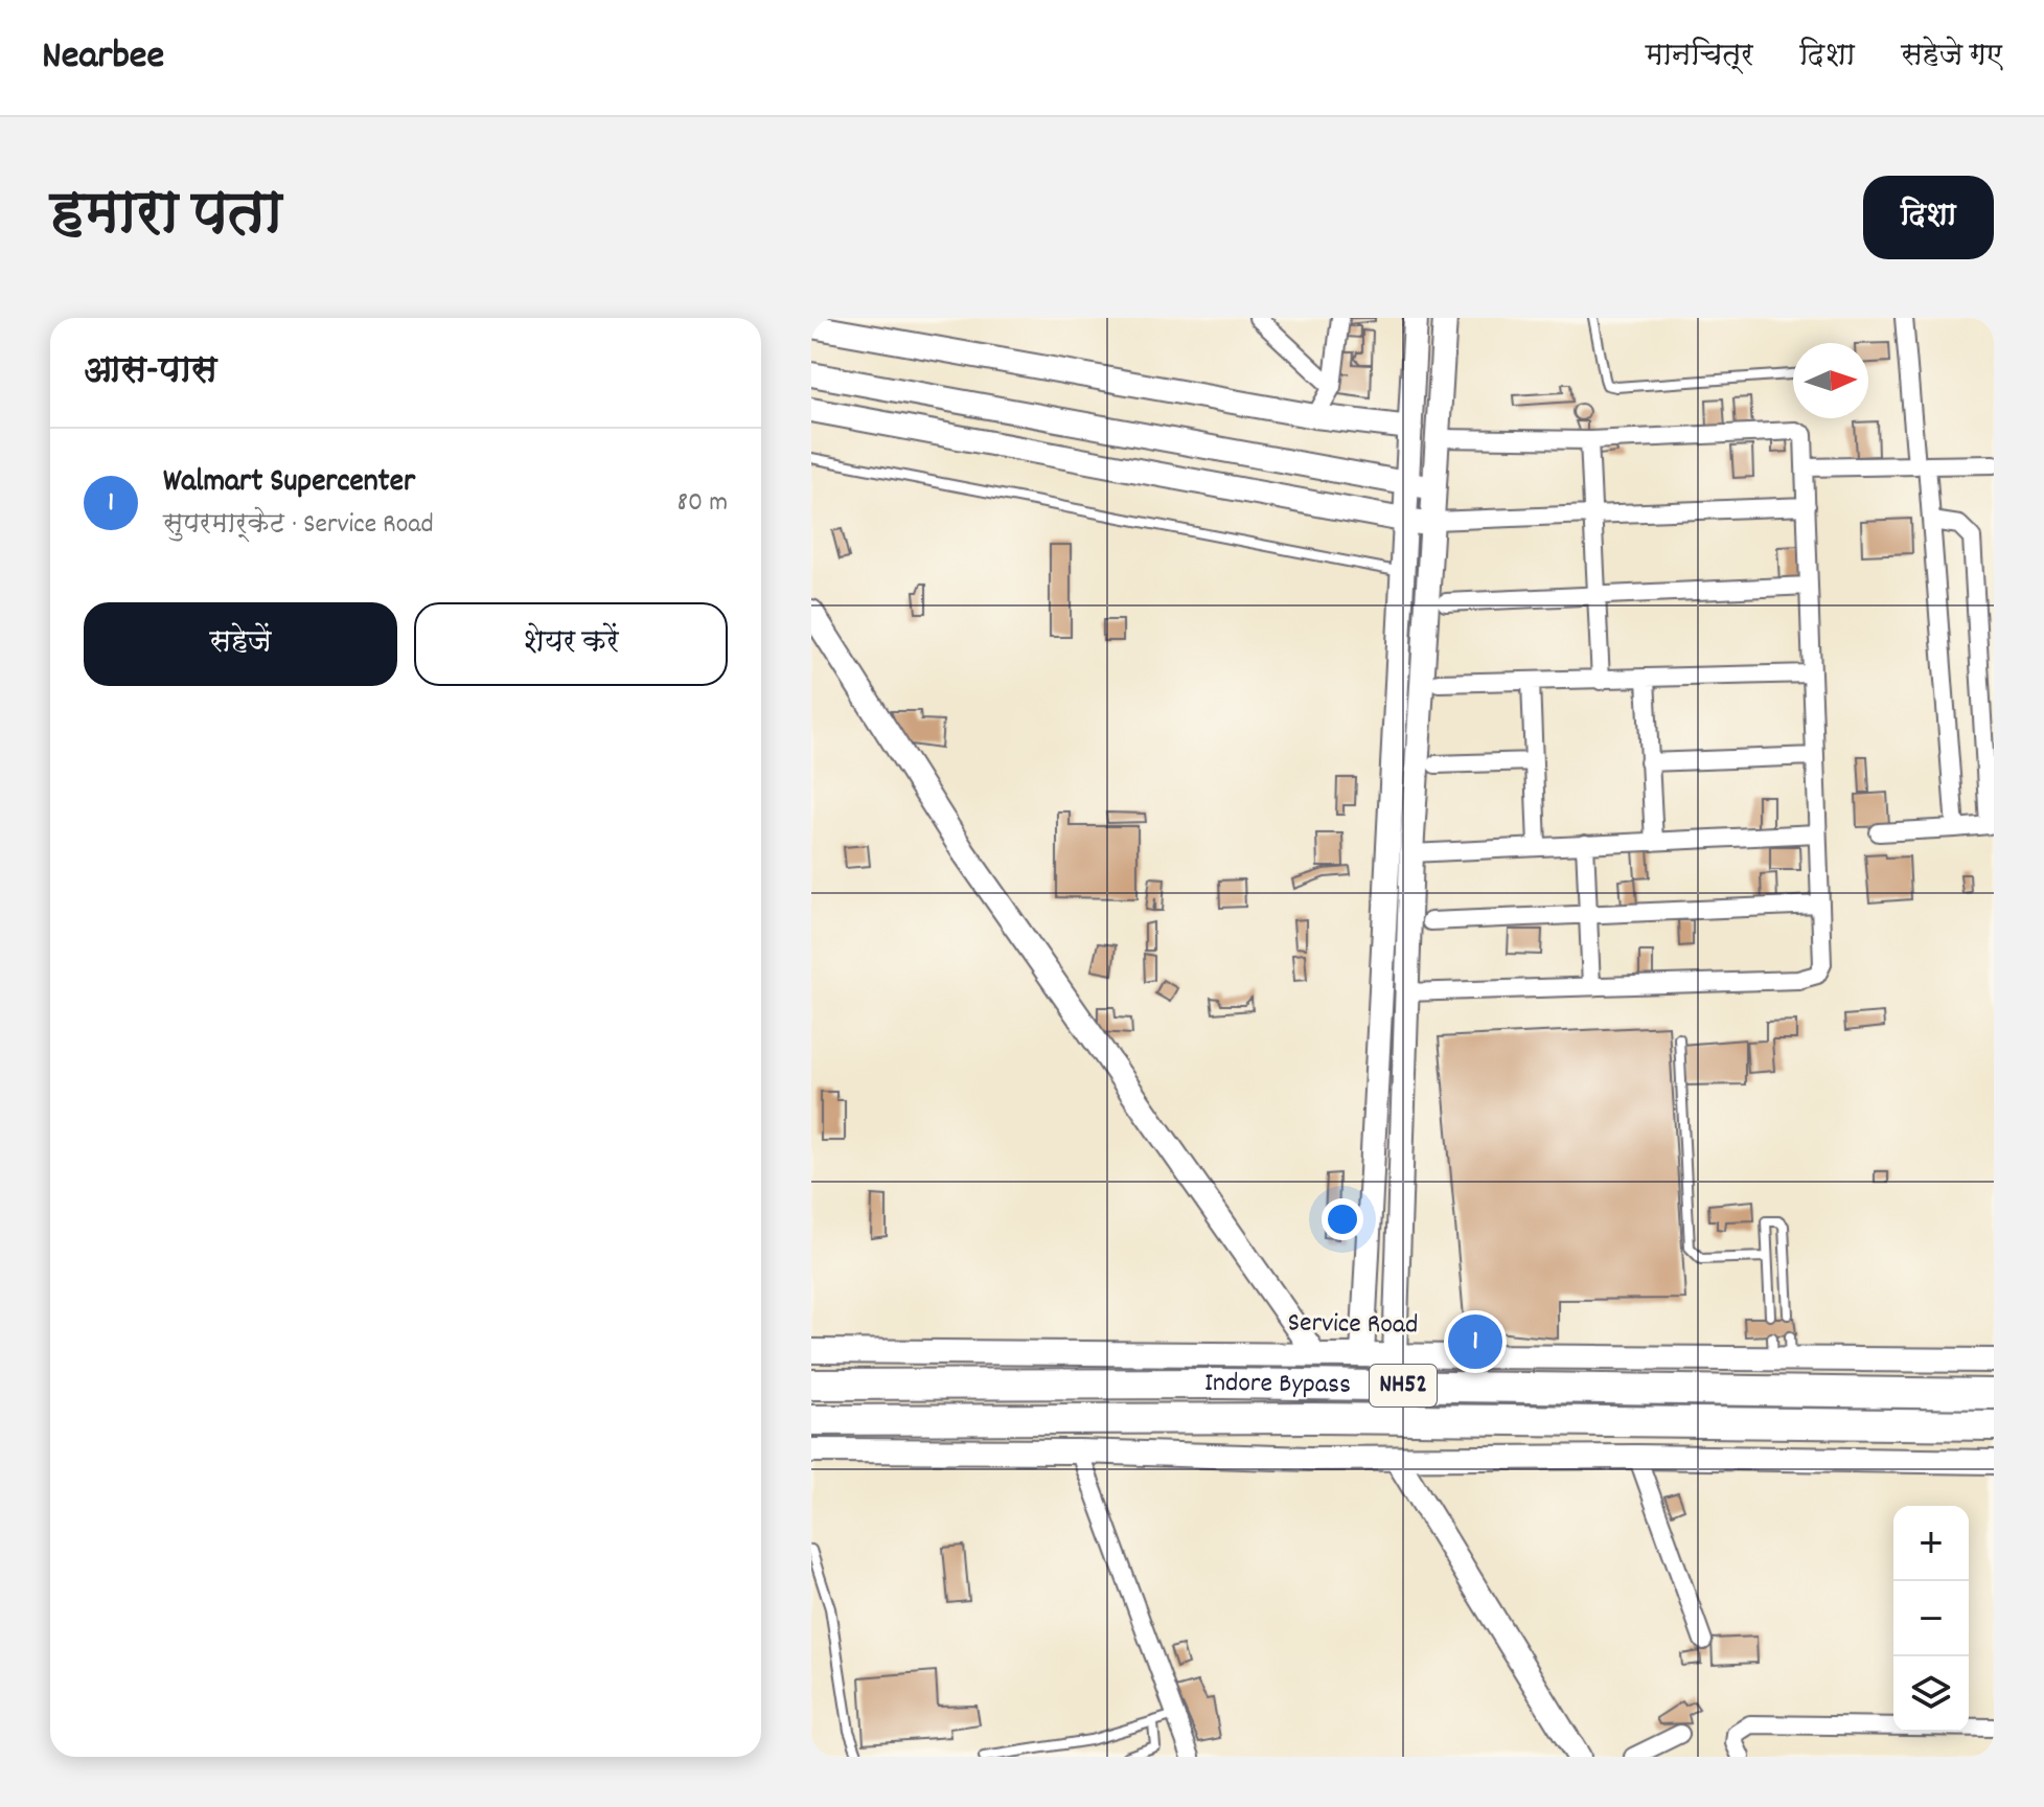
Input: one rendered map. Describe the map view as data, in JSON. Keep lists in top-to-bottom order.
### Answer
{
  "streets": {
    "highway": ["Indore Bypass", "NH52"],
    "street": ["Service Road"]
  },
  "north": "right",
  "page": {
    "header": "Nearbee",
    "nav": ["मानचित्र", "दिशा", "सहेजे गए"],
    "title": "हमारा पता",
    "buttons": [
      "दिशा",
      ["सहेजें", "शेयर करें"]
    ],
    "heading": "आस-पास",
    "list": [
      {
        "mark": "1",
        "name": "Walmart Supercenter",
        "note": "सुपरमार्केट · Service Road",
        "value": "80 m"
      }
    ],
    "pins": "1",
    "map_buttons": ["+", "−"]
  }
}
